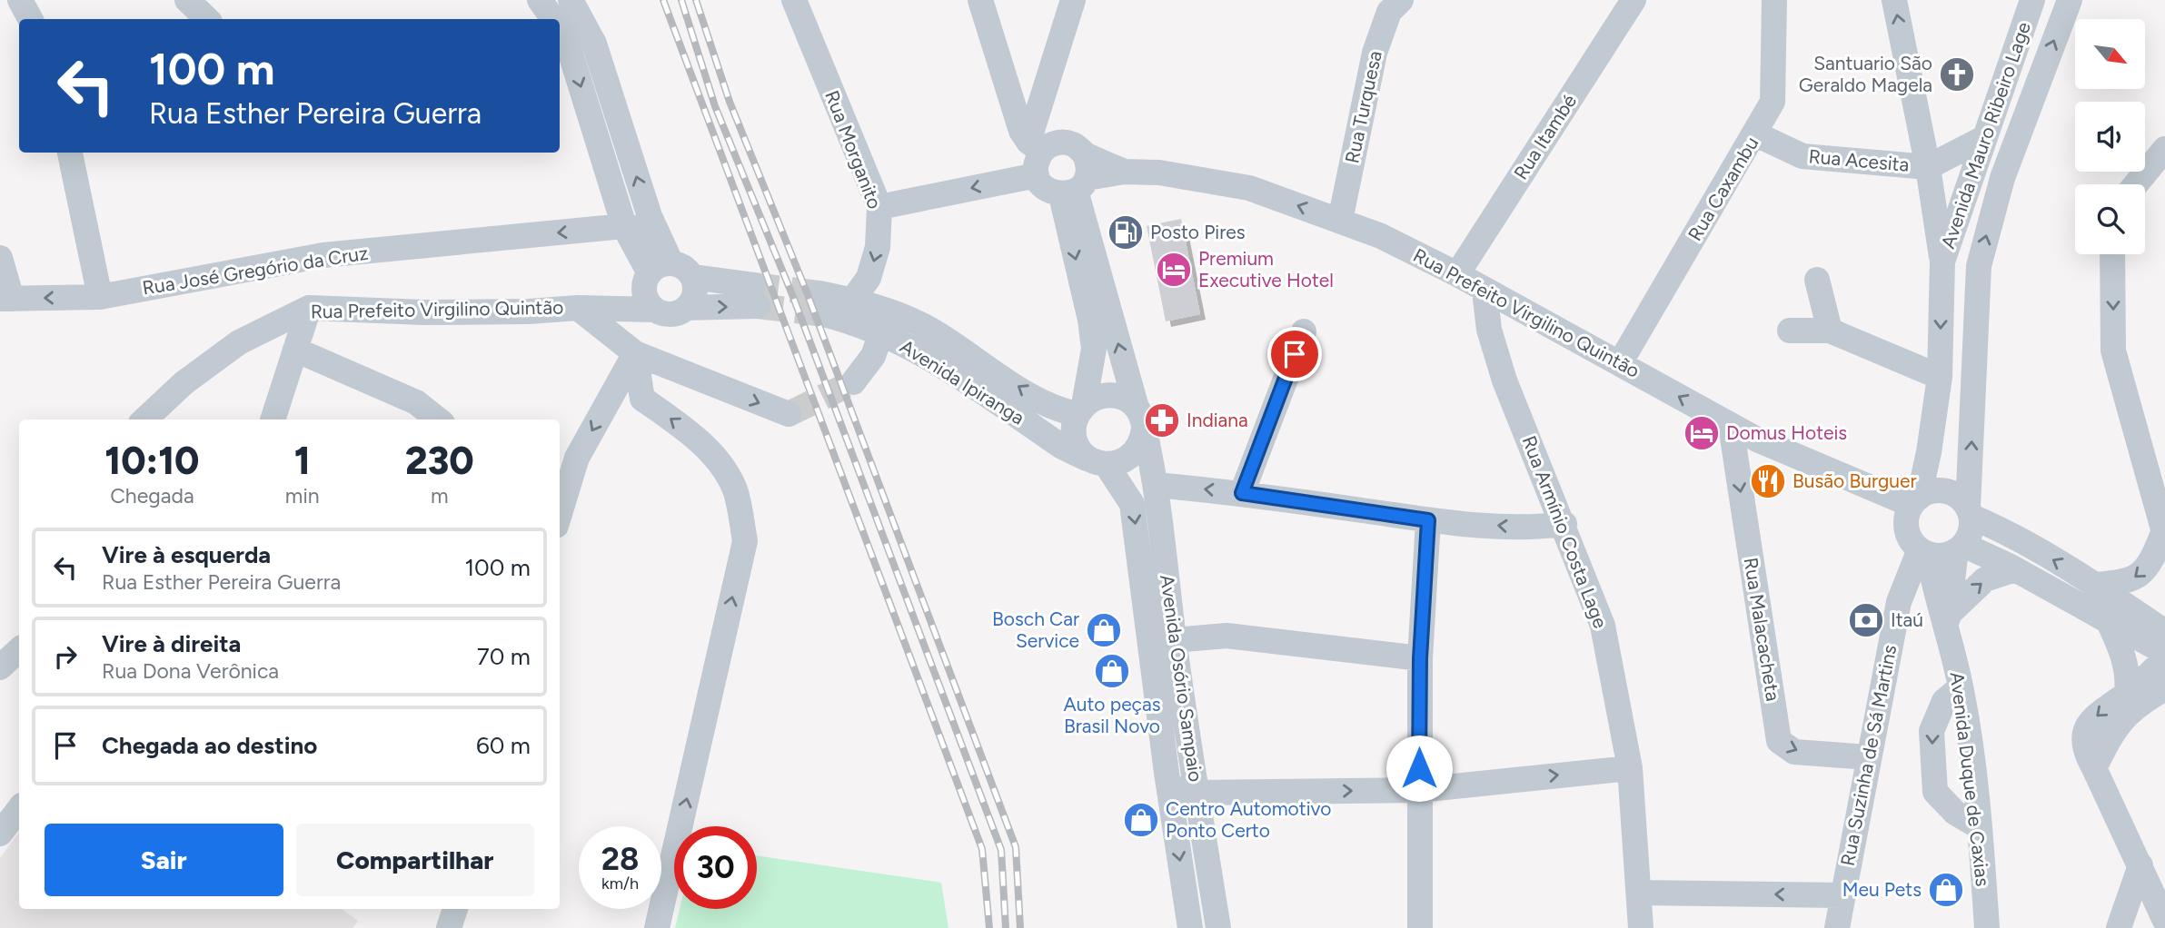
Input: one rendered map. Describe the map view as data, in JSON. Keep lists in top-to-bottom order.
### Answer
{
  "streets": {
    "street": [
      "Rua Turquesa",
      "Avenida Mauro Ribeiro Lage",
      "Rua Itambé",
      "Rua Morganito",
      "Rua Acesita",
      "Rua Caxambu",
      "Rua José Gregório da Cruz",
      "Rua Prefeito Virgilino Quintão",
      "Avenida Ipiranga",
      "Rua Armínio Costa Lage",
      "Rua Malacacheta",
      "Avenida Osório Sampaio",
      "Rua Suzinha de Sá Martins",
      "Avenida Duque de Caxias"
    ]
  },
  "crossings": [
    ["Rua Turquesa", "Rua Prefeito Virgilino Quintão"],
    ["Avenida Mauro Ribeiro Lage", "Rua Prefeito Virgilino Quintão"],
    ["Avenida Mauro Ribeiro Lage", "Rua Suzinha de Sá Martins"],
    ["Avenida Mauro Ribeiro Lage", "Avenida Duque de Caxias"],
    ["Rua Itambé", "Rua Prefeito Virgilino Quintão"],
    ["Rua Morganito", "Avenida Ipiranga"],
    ["Rua Acesita", "Rua Caxambu"],
    ["Rua Caxambu", "Rua Prefeito Virgilino Quintão"],
    ["Rua Prefeito Virgilino Quintão", "Rua Armínio Costa Lage"],
    ["Rua Prefeito Virgilino Quintão", "Rua Malacacheta"],
    ["Rua Prefeito Virgilino Quintão", "Avenida Osório Sampaio"],
    ["Rua Prefeito Virgilino Quintão", "Rua Suzinha de Sá Martins"],
    ["Rua Prefeito Virgilino Quintão", "Avenida Duque de Caxias"],
    ["Avenida Ipiranga", "Avenida Osório Sampaio"],
    ["Rua Malacacheta", "Rua Suzinha de Sá Martins"],
    ["Rua Suzinha de Sá Martins", "Avenida Duque de Caxias"]
  ],
  "one_way": ["Rua José Gregório da Cruz", "Rua Malacacheta"],
  "places": {
    "church": ["Santuario São Geraldo Magela"],
    "fuel station": ["Posto Pires"],
    "hotel": ["Premium Executive Hotel", "Domus Hoteis"],
    "pharmacy": ["Indiana"],
    "restaurant": ["Busão Burguer"],
    "bank": ["Itaú"],
    "shop": [
      "Bosch Car Service",
      "Auto peças Brasil Novo",
      "Centro Automotivo Ponto Certo",
      "Meu Pets"
    ]
  },
  "north": "bottom right",
  "page": {
    "turn": ["100 m", "Rua Esther Pereira Guerra"],
    "eta": [
      "10:10",
      "Chegada",
      "1",
      "min",
      "230",
      "m"
    ],
    "list": [
      {
        "name": "Vire à esquerda",
        "note": "Rua Esther Pereira Guerra",
        "value": "100 m"
      },
      {
        "name": "Vire à direita",
        "note": "Rua Dona Verônica",
        "value": "70 m"
      },
      {
        "name": "Chegada ao destino",
        "value": "60 m"
      }
    ],
    "buttons": ["Sair", "Compartilhar"],
    "speed": "28 km/h",
    "limit": "30"
  }
}
